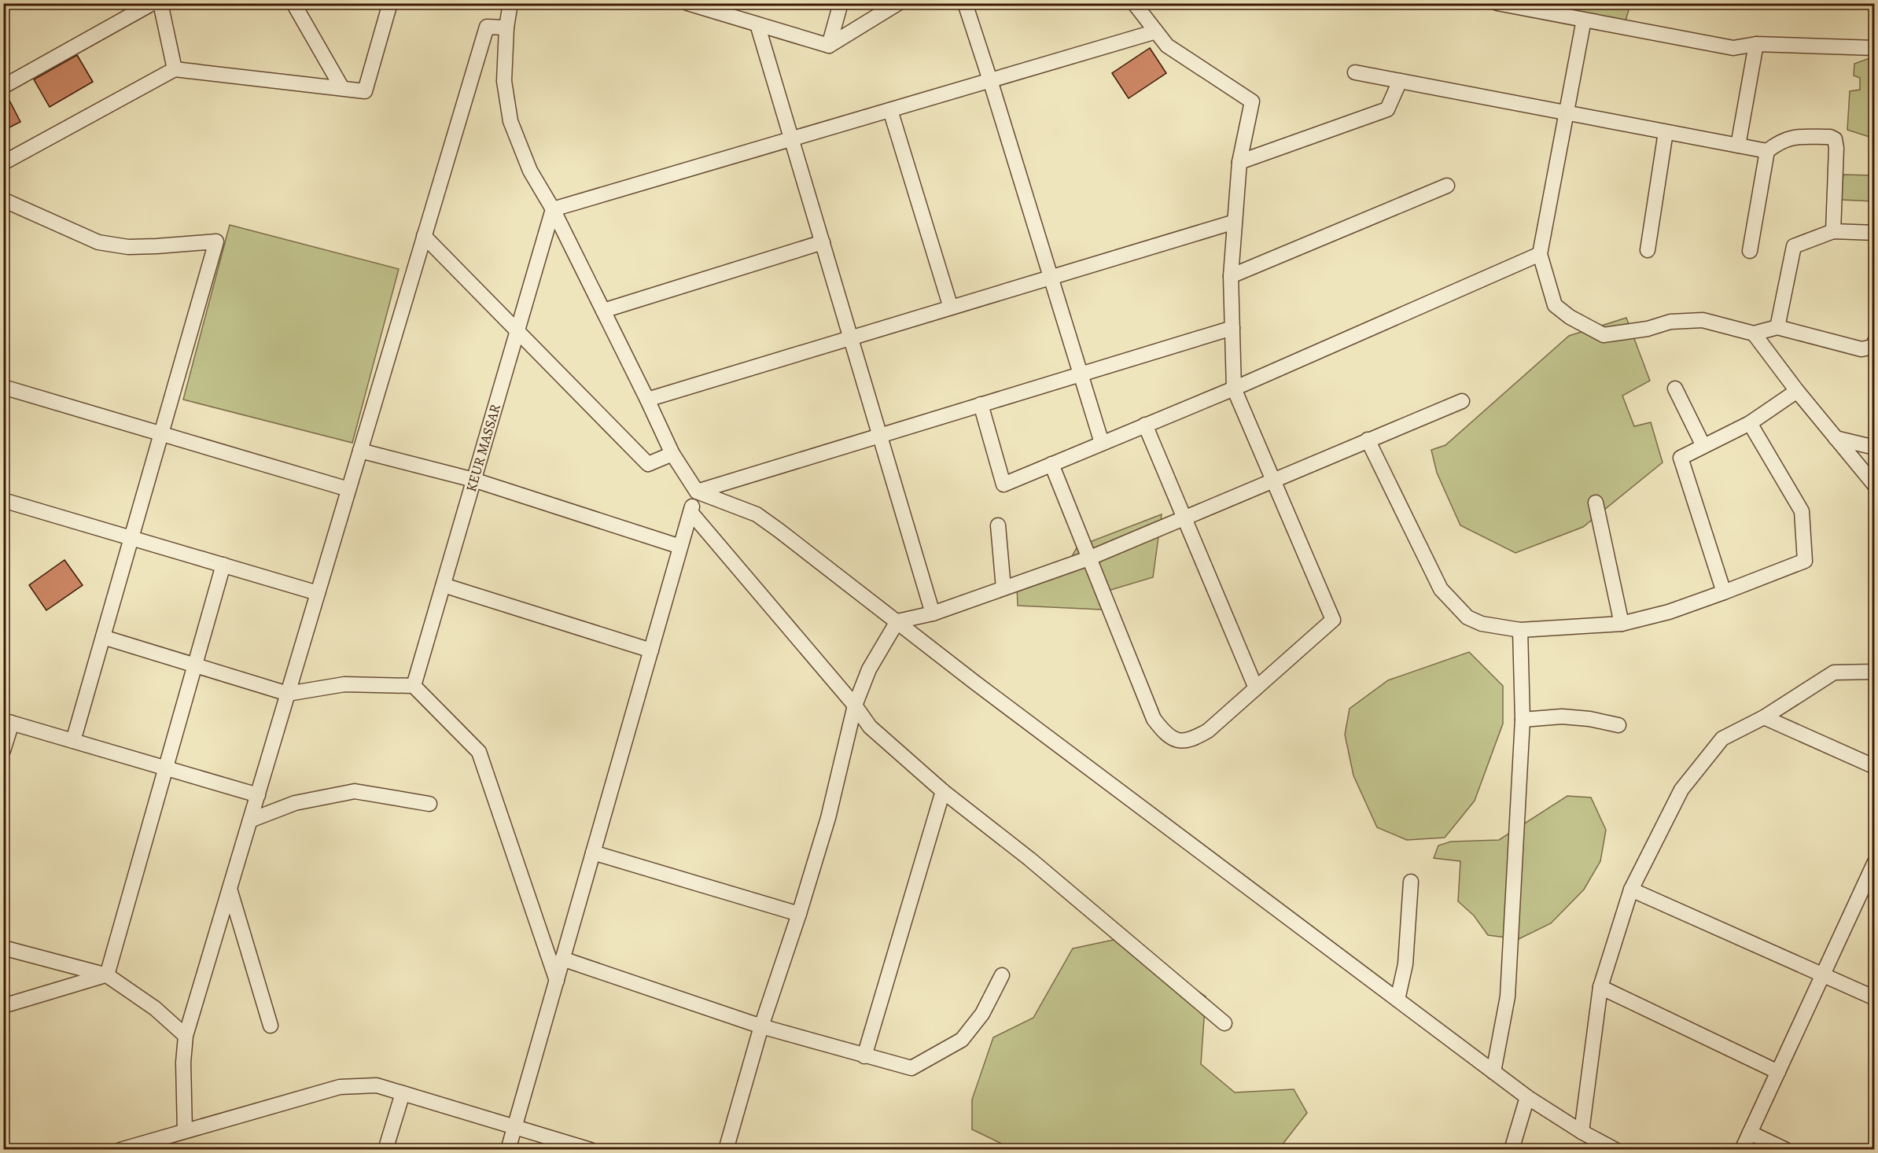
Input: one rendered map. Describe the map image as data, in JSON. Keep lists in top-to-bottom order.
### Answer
{
  "streets": {
    "street": ["KEUR MASSAR"]
  }
}
